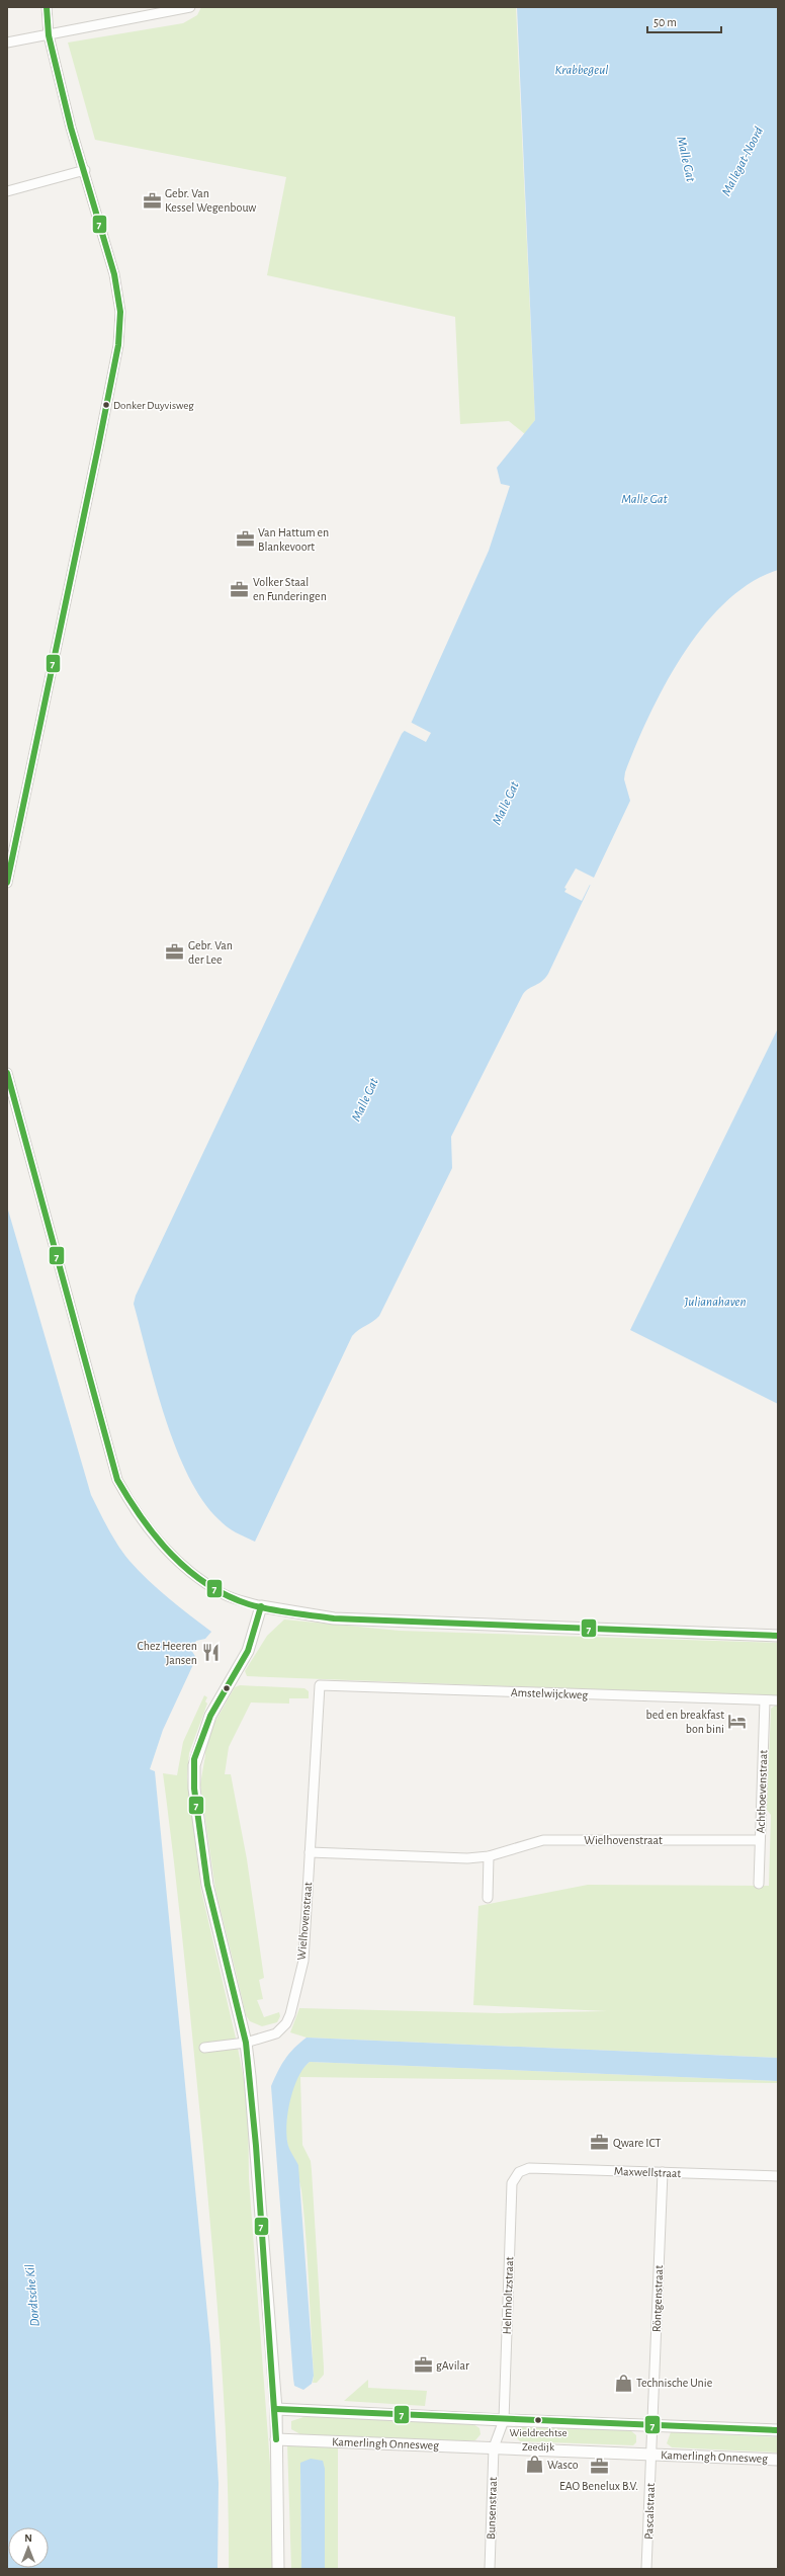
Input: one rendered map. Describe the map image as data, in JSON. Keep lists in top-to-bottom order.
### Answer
{
  "streets": {
    "street": [
      "Amstelwijckweg",
      "Achthoevenstraat",
      "Wielhovenstraat",
      "Maxwellstraat",
      "Helmholtzstraat",
      "Röntgenstraat",
      "Kamerlingh Onnesweg",
      "Bunsenstraat",
      "Pascalstraat"
    ]
  },
  "crossings": [
    ["Amstelwijckweg", "Achthoevenstraat"],
    ["Amstelwijckweg", "Wielhovenstraat"],
    ["Achthoevenstraat", "Wielhovenstraat"],
    ["Maxwellstraat", "Helmholtzstraat"],
    ["Maxwellstraat", "Röntgenstraat"],
    ["Röntgenstraat", "Kamerlingh Onnesweg"],
    ["Kamerlingh Onnesweg", "Bunsenstraat"],
    ["Kamerlingh Onnesweg", "Pascalstraat"]
  ],
  "water": [
    "Krabbegeul",
    "Malle Gat",
    "Mallegat-Noord",
    "Julianahaven",
    "Dordtsche Kil"
  ],
  "places": {
    "office": [
      "Gebr. Van Kessel Wegenbouw",
      "Van Hattum en Blankevoort",
      "Volker Staal en Funderingen",
      "Gebr. Van der Lee",
      "Qware ICT",
      "gAvilar",
      "EAO Benelux B.V."
    ],
    "other": ["Donker Duyvisweg", "Wieldrechtse Zeedijk"],
    "restaurant": ["Chez Heeren Jansen"],
    "hotel": ["bed en breakfast bon bini"],
    "shop": ["Technische Unie", "Wasco"]
  },
  "lines": ["transit line 7"],
  "scale_bar": "50 m",
  "north": "top"
}
